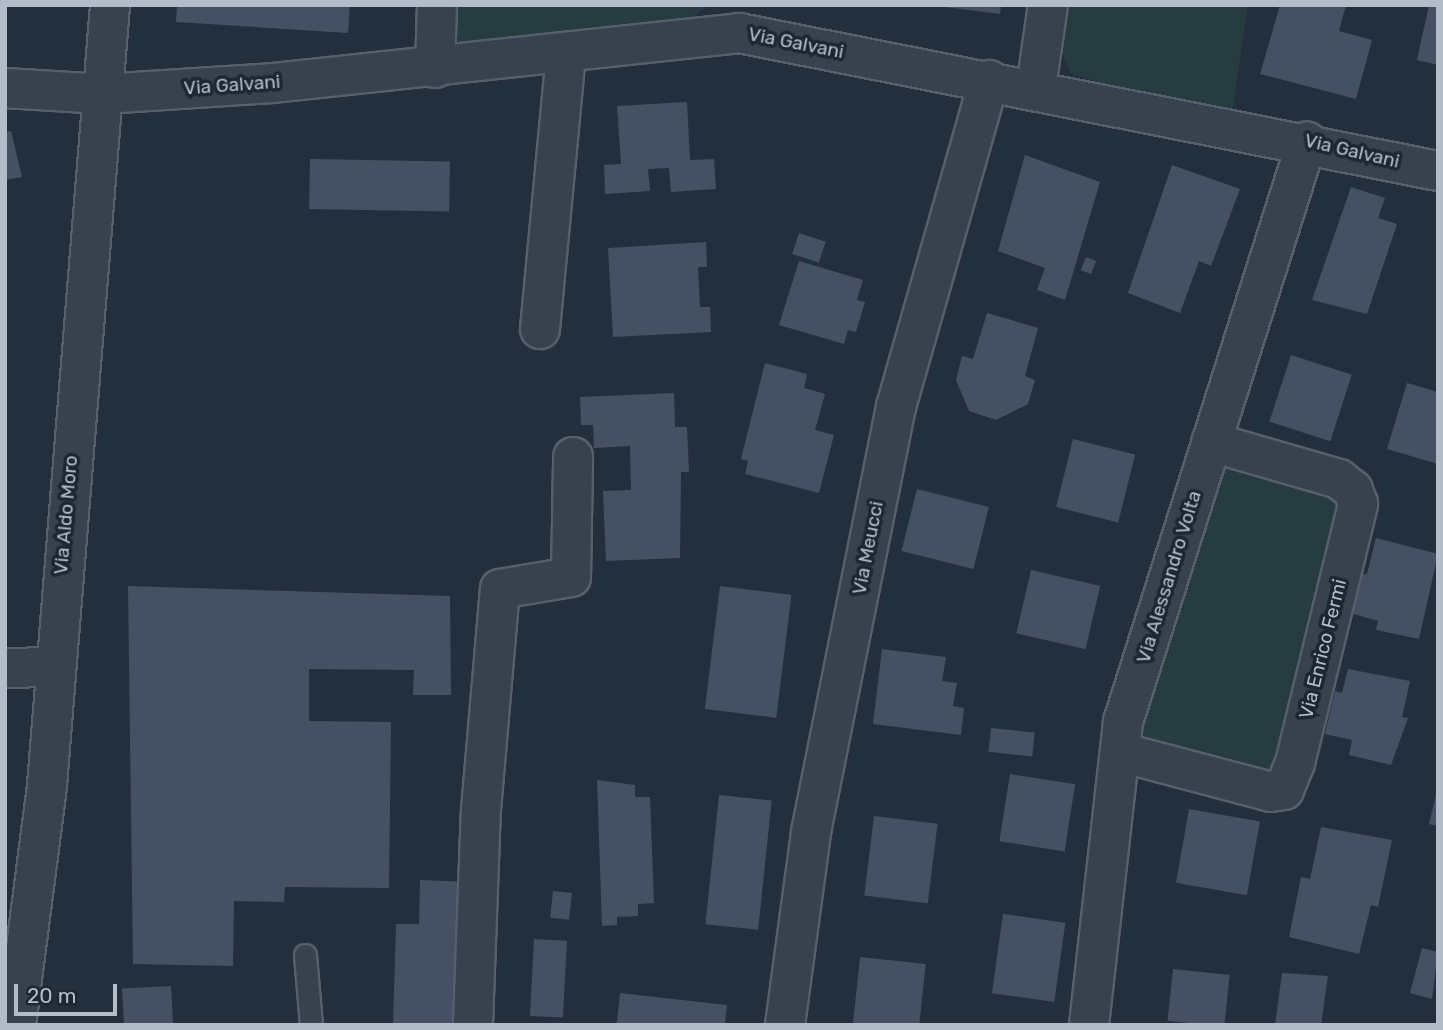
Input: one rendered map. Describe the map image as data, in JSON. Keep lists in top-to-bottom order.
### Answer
{
  "streets": {
    "street": [
      "Via Galvani",
      "Via Aldo Moro",
      "Via Meucci",
      "Via Alessandro Volta",
      "Via Enrico Fermi"
    ]
  },
  "crossings": [
    ["Via Galvani", "Via Aldo Moro"],
    ["Via Galvani", "Via Meucci"],
    ["Via Galvani", "Via Alessandro Volta"],
    ["Via Alessandro Volta", "Via Enrico Fermi"]
  ],
  "scale_bar": "20 m"
}
